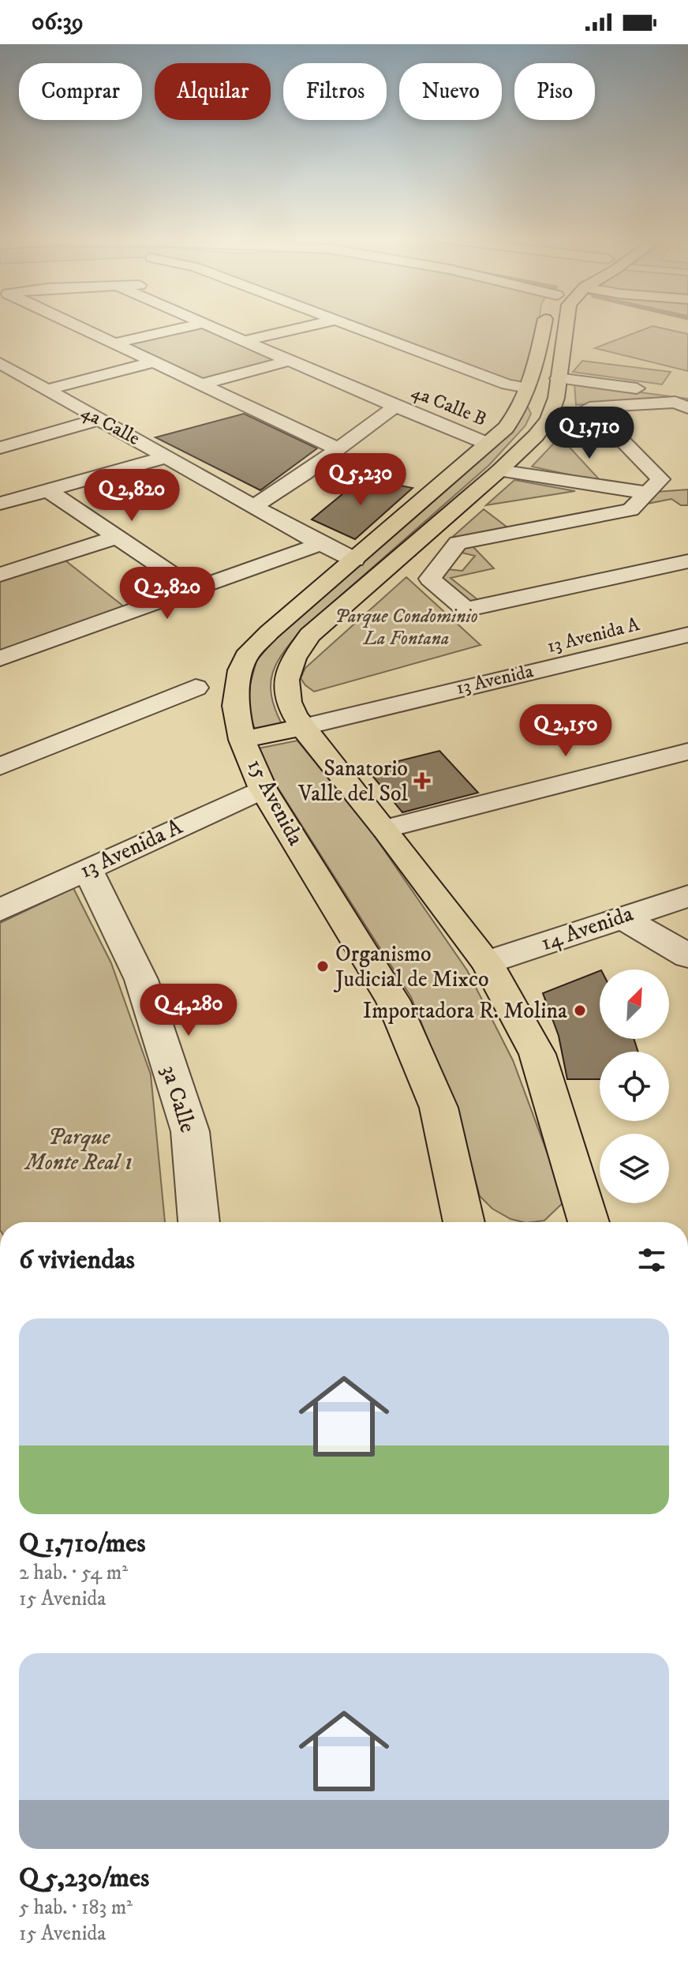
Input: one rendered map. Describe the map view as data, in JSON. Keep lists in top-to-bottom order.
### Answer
{
  "streets": {
    "main road": ["15 Avenida"],
    "street": [
      "4a Calle B",
      "4a Calle",
      "13 Avenida A",
      "13 Avenida",
      "14 Avenida",
      "3a Calle"
    ]
  },
  "crossings": [
    ["4a Calle B", "15 Avenida"],
    ["4a Calle", "15 Avenida"],
    ["13 Avenida A", "13 Avenida"],
    ["13 Avenida A", "15 Avenida"],
    ["13 Avenida A", "3a Calle"]
  ],
  "parks": ["Parque Condominio La Fontana", "Parque Monte Real 1"],
  "places": {
    "health": ["Sanatorio Valle del Sol"],
    "other": ["Organismo Judicial de Mixco", "Importadora R. Molina"]
  },
  "north": "top right",
  "page": {
    "status": "06:39",
    "chip": [
      "Comprar",
      "Alquilar",
      "Filtros",
      "Nuevo",
      "Piso"
    ],
    "price": [
      "Q 1,710",
      "Q 5,230",
      "Q 2,820",
      "Q 2,820",
      "Q 2,150",
      "Q 4,280"
    ],
    "heading": "6 viviendas",
    "list": [
      {
        "name": "Q 1,710/mes",
        "note": "2 hab. · 54 m² · 15 Avenida"
      },
      {
        "name": "Q 5,230/mes",
        "note": "5 hab. · 183 m² · 15 Avenida"
      }
    ]
  }
}
